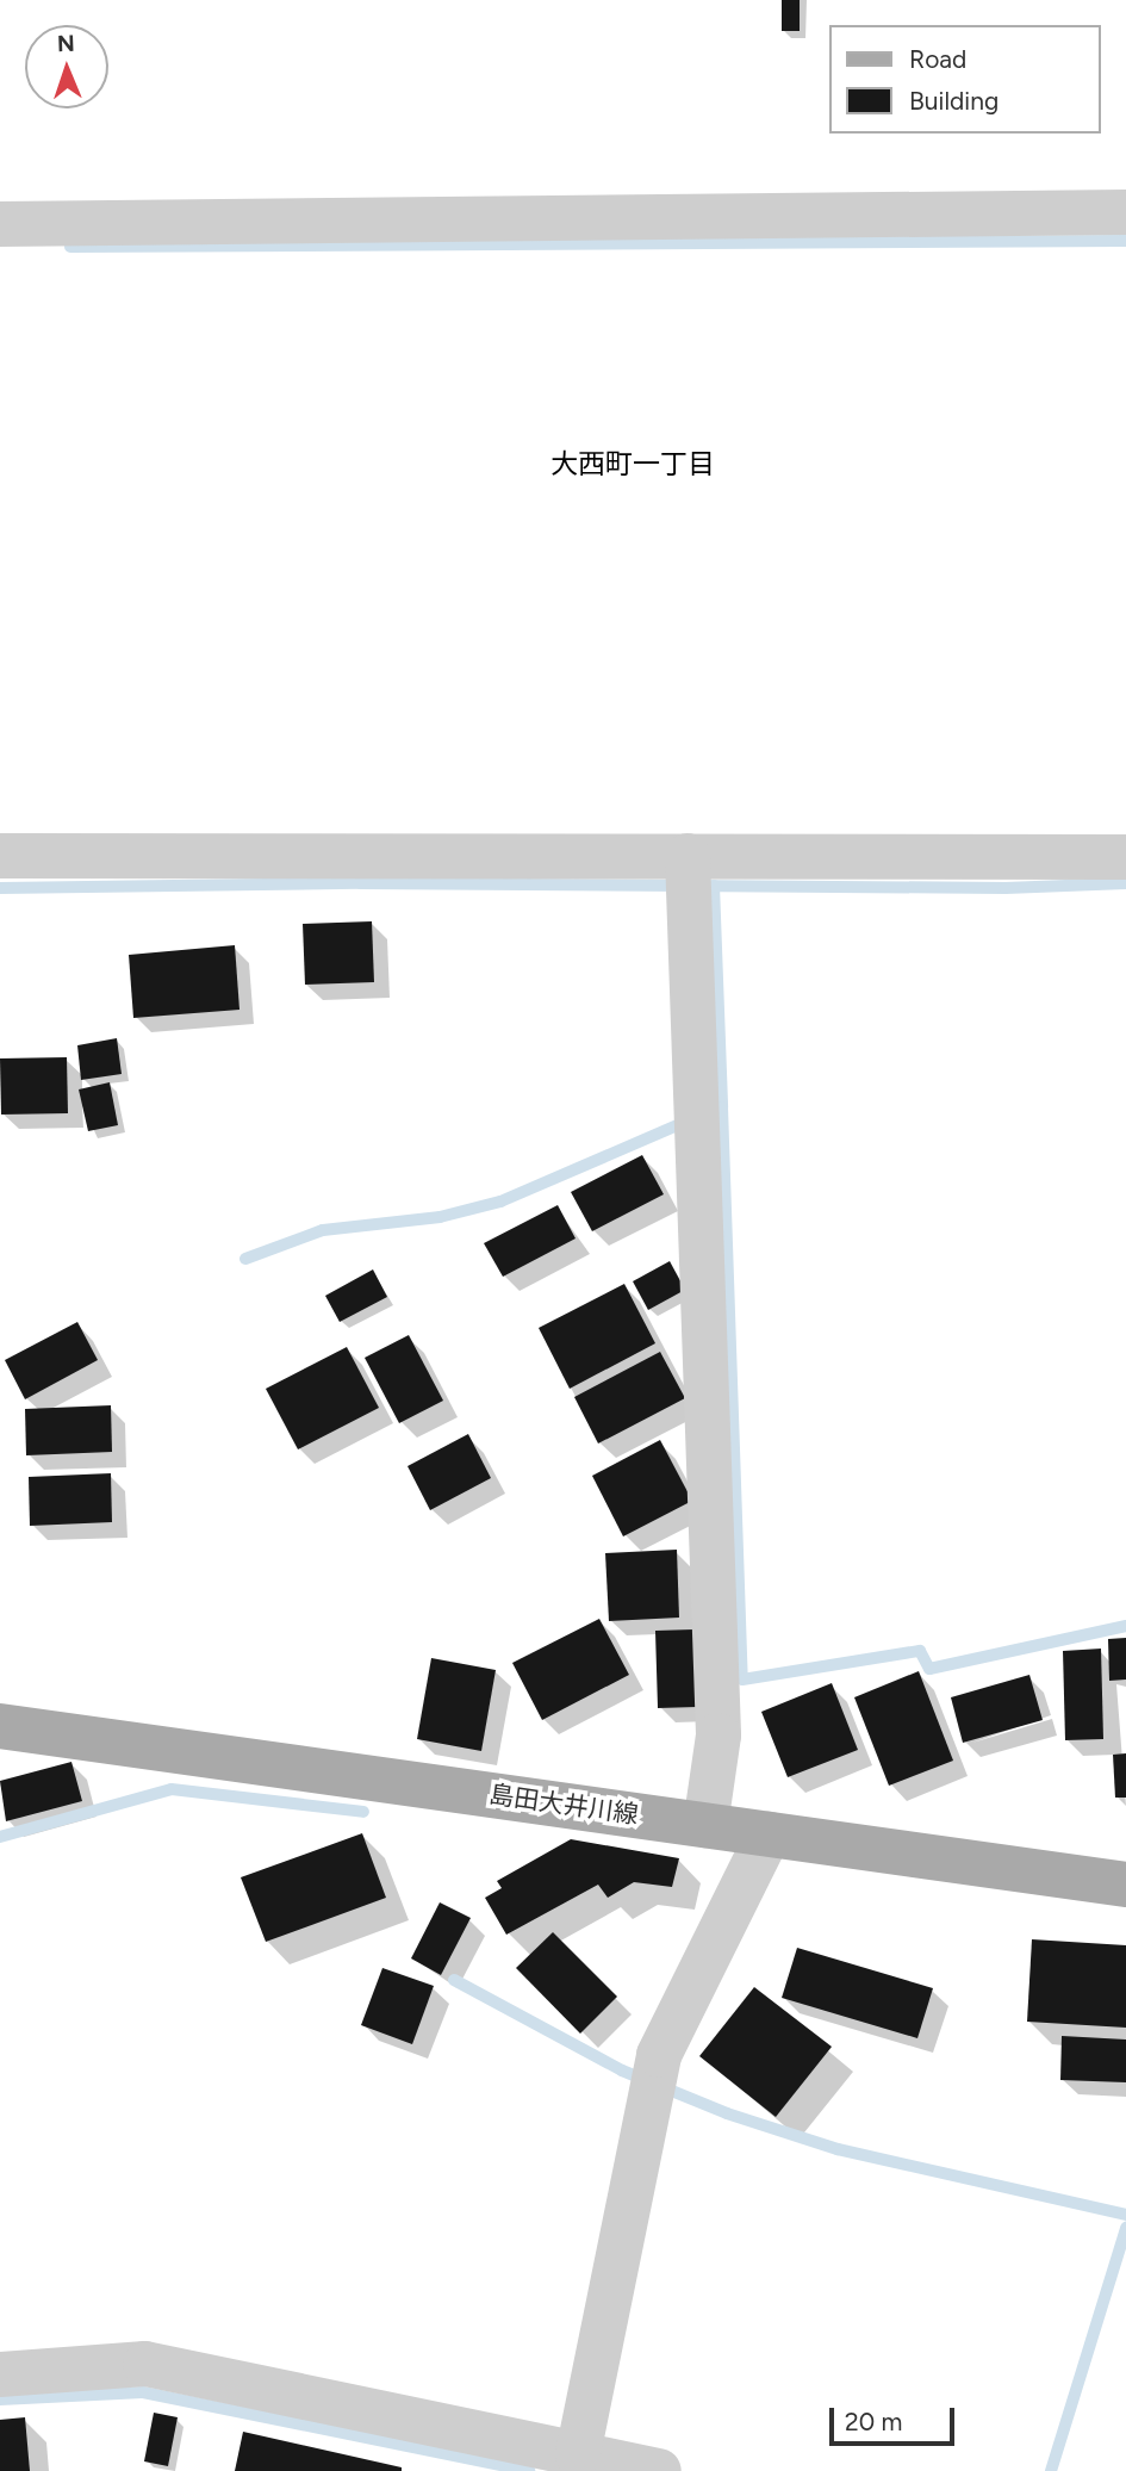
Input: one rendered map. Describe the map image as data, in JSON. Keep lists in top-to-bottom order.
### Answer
{
  "streets": {
    "main road": ["島田大井川線"]
  },
  "districts": ["大西町一丁目"],
  "legend": ["Road", "Building"],
  "scale_bar": "20 m",
  "north": "top"
}
